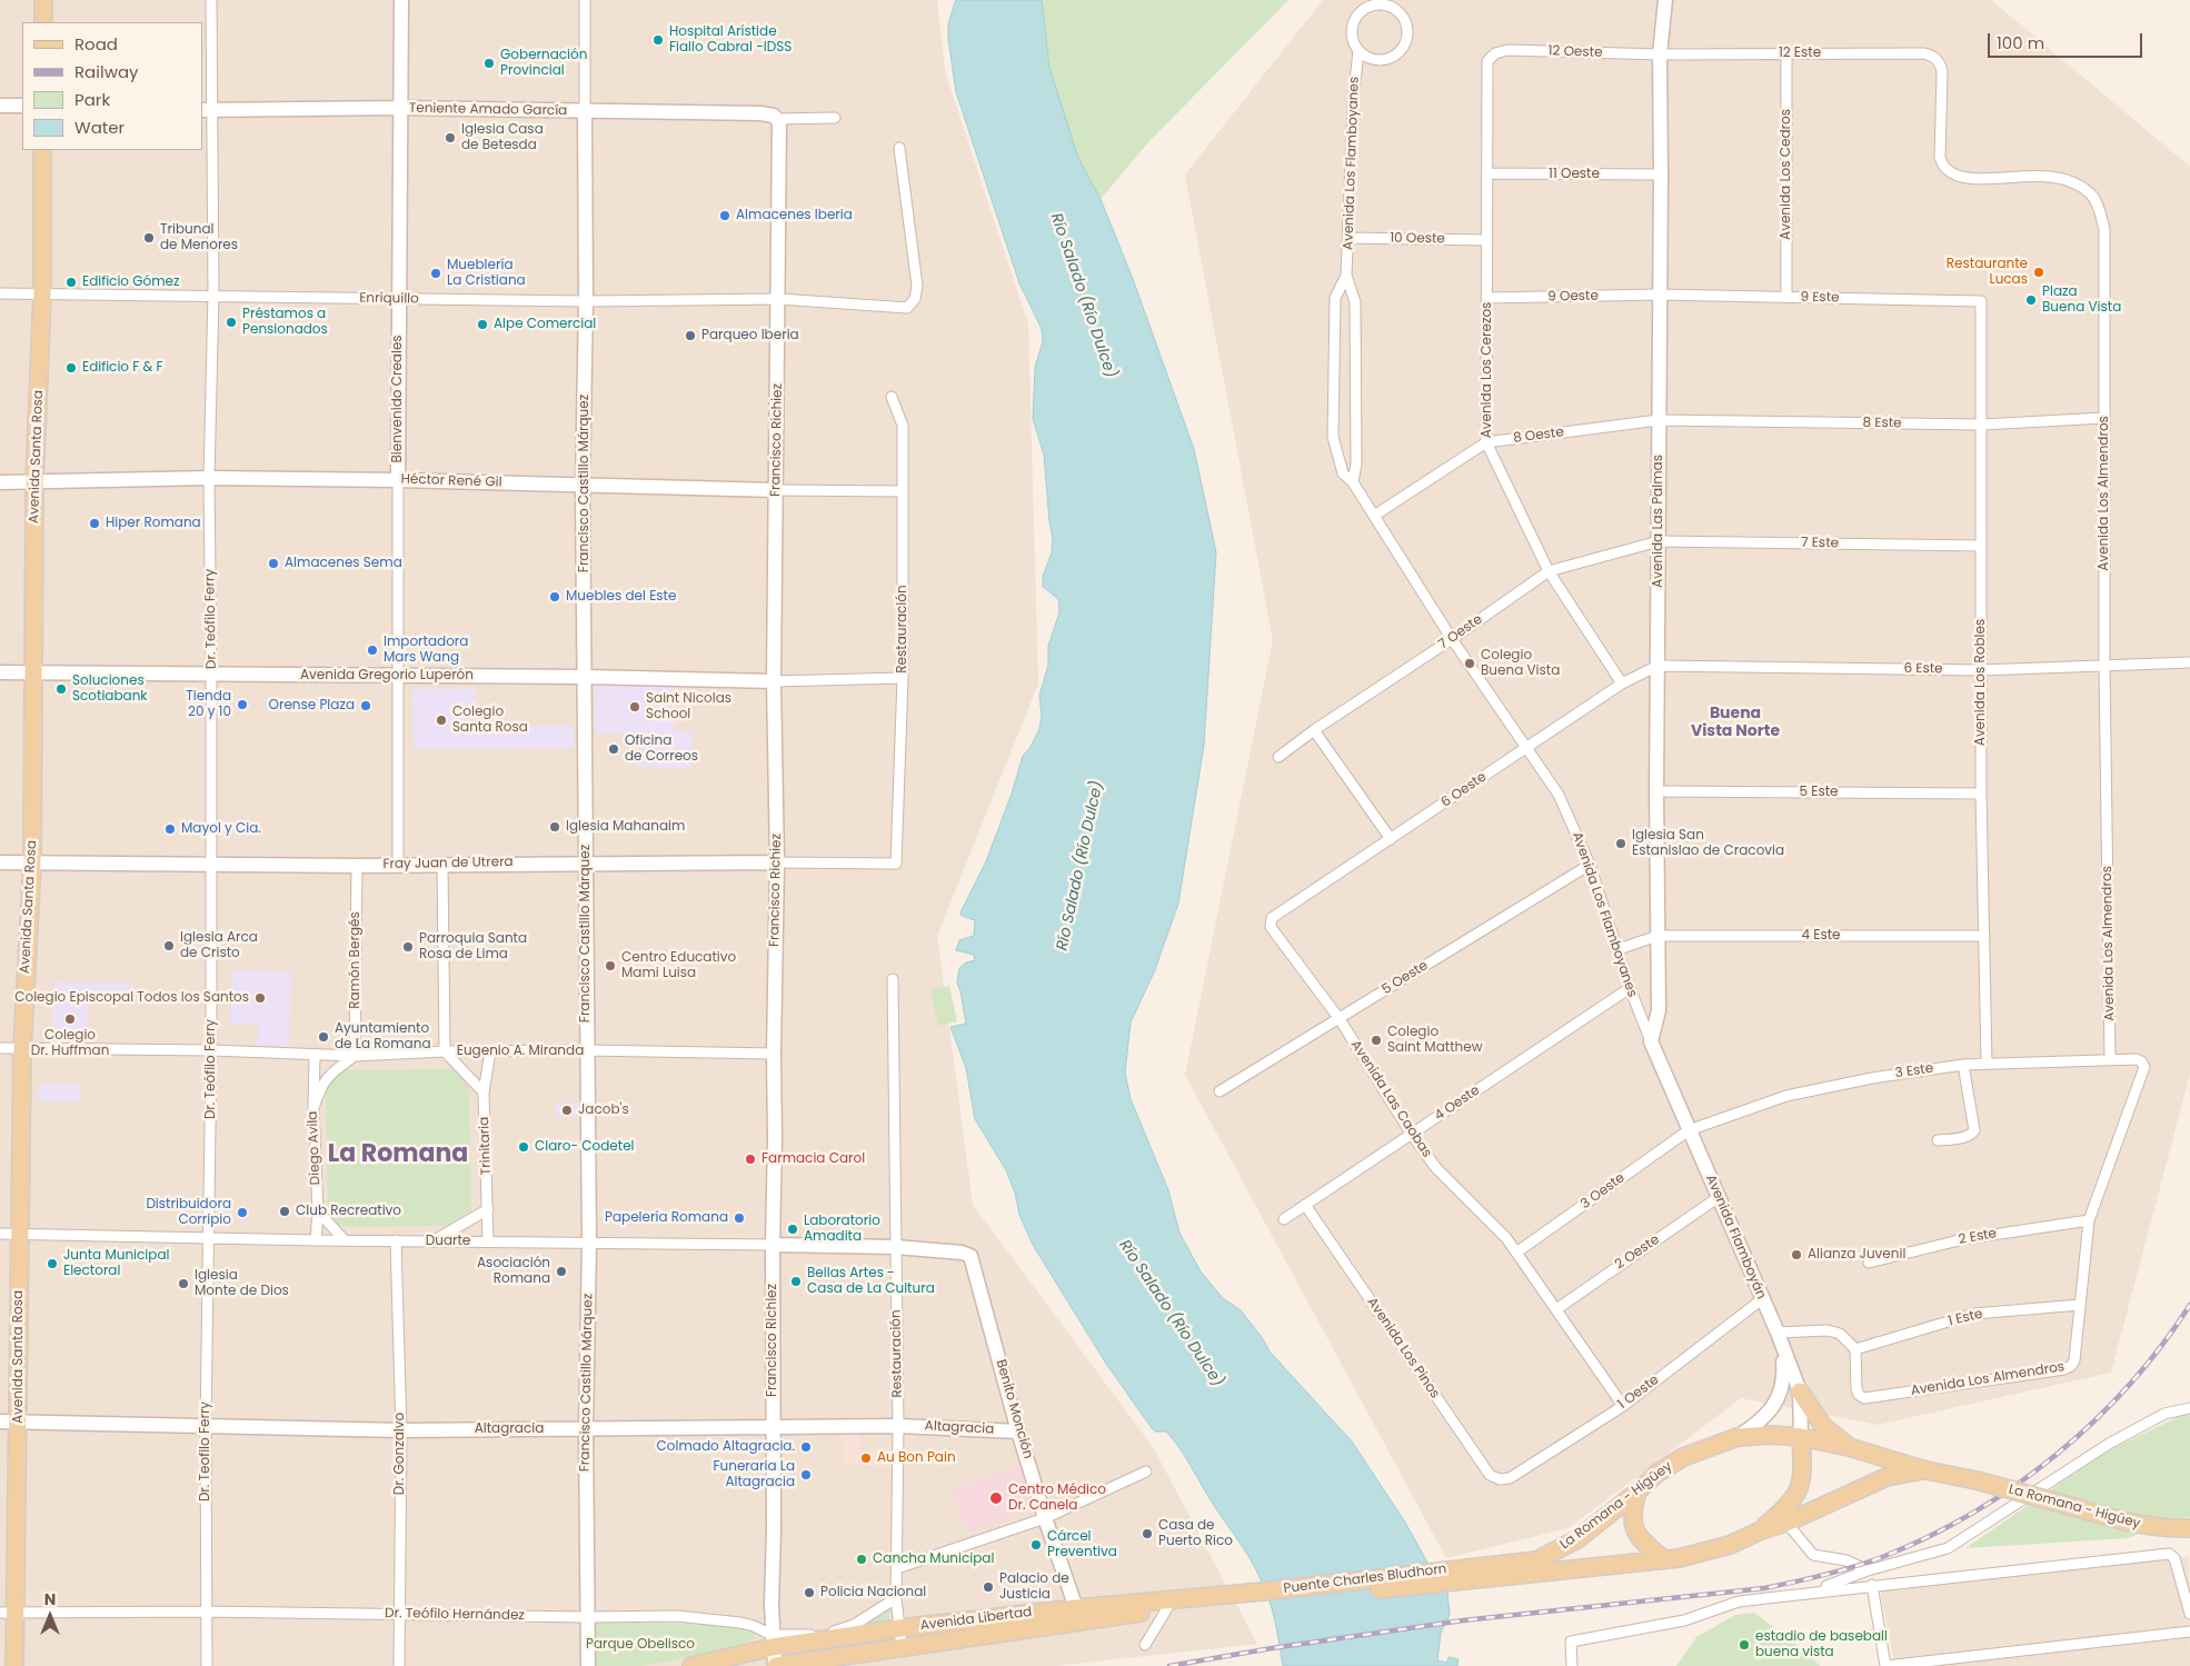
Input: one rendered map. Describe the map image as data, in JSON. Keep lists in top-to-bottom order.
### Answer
{
  "streets": {
    "main road": [
      "Teniente Amado García",
      "Bienvenido Creales",
      "Francisco Richiez",
      "Avenida Santa Rosa",
      "Héctor René Gil",
      "Francisco Castillo Márquez",
      "Avenida Las Palmas",
      "Avenida Gregorio Luperón",
      "Fray Juan de Utrera",
      "Avenida Flamboyán",
      "Duarte",
      "Benito Monción",
      "Altagracia",
      "La Romana - Higüey",
      "Puente Charles Bludhorn",
      "Avenida Libertad"
    ],
    "street": [
      "12 Oeste",
      "12 Este",
      "Avenida Los Flamboyanes",
      "11 Oeste",
      "Avenida Los Cedros",
      "10 Oeste",
      "9 Oeste",
      "9 Este",
      "Enriquillo",
      "Avenida Los Cerezos",
      "8 Este",
      "8 Oeste",
      "Avenida Los Almendros",
      "7 Este",
      "Dr. Teófilo Ferry",
      "Restauración",
      "7 Oeste",
      "6 Este",
      "Avenida Los Robles",
      "6 Oeste",
      "5 Este",
      "4 Este",
      "Ramón Bergés",
      "5 Oeste",
      "Eugenio A. Miranda",
      "3 Este",
      "Avenida Las Caobas",
      "4 Oeste",
      "Trinitaria",
      "Diego Avila",
      "3 Oeste",
      "2 Este",
      "2 Oeste",
      "1 Este",
      "Avenida Los Pinos",
      "1 Oeste",
      "Dr. Teofilo Ferry",
      "Dr. Gonzalvo",
      "Dr. Teófilo Hernández"
    ]
  },
  "crossings": [
    ["12 Oeste", "12 Este"],
    ["12 Oeste", "Avenida Los Cerezos"],
    ["12 Oeste", "Avenida Las Palmas"],
    ["12 Este", "Avenida Los Cedros"],
    ["12 Este", "Avenida Los Almendros"],
    ["12 Este", "Avenida Las Palmas"],
    ["Teniente Amado García", "Bienvenido Creales"],
    ["Teniente Amado García", "Francisco Richiez"],
    ["Teniente Amado García", "Francisco Castillo Márquez"],
    ["Teniente Amado García", "Dr. Teófilo Ferry"],
    ["Avenida Los Flamboyanes", "10 Oeste"],
    ["Avenida Los Flamboyanes", "8 Oeste"],
    ["Avenida Los Flamboyanes", "Avenida Las Palmas"],
    ["Avenida Los Flamboyanes", "7 Oeste"],
    ["Avenida Los Flamboyanes", "6 Oeste"],
    ["Avenida Los Flamboyanes", "4 Este"],
    ["Avenida Los Flamboyanes", "5 Oeste"],
    ["Avenida Los Flamboyanes", "4 Oeste"],
    ["Avenida Los Flamboyanes", "Avenida Flamboyán"],
    ["11 Oeste", "Avenida Los Cerezos"],
    ["11 Oeste", "Avenida Las Palmas"],
    ["Avenida Los Cedros", "9 Este"],
    ["10 Oeste", "Avenida Los Cerezos"],
    ["9 Oeste", "9 Este"],
    ["9 Oeste", "Avenida Los Cerezos"],
    ["9 Oeste", "Avenida Las Palmas"],
    ["9 Este", "Avenida Las Palmas"],
    ["9 Este", "Avenida Los Robles"],
    ["Enriquillo", "Bienvenido Creales"],
    ["Enriquillo", "Francisco Richiez"],
    ["Enriquillo", "Avenida Santa Rosa"],
    ["Enriquillo", "Francisco Castillo Márquez"],
    ["Enriquillo", "Dr. Teófilo Ferry"],
    ["Avenida Los Cerezos", "8 Oeste"],
    ["Avenida Los Cerezos", "7 Oeste"],
    ["Avenida Los Cerezos", "6 Oeste"],
    ["Bienvenido Creales", "Héctor René Gil"],
    ["Bienvenido Creales", "Avenida Gregorio Luperón"],
    ["Bienvenido Creales", "Fray Juan de Utrera"],
    ["8 Este", "8 Oeste"],
    ["8 Este", "Avenida Los Almendros"],
    ["8 Este", "Avenida Las Palmas"],
    ["8 Este", "Avenida Los Robles"],
    ["8 Oeste", "Avenida Las Palmas"],
    ["Francisco Richiez", "Héctor René Gil"],
    ["Francisco Richiez", "Avenida Gregorio Luperón"],
    ["Francisco Richiez", "Fray Juan de Utrera"],
    ["Francisco Richiez", "Eugenio A. Miranda"],
    ["Francisco Richiez", "Duarte"],
    ["Francisco Richiez", "Altagracia"],
    ["Francisco Richiez", "Dr. Teófilo Hernández"],
    ["Francisco Richiez", "Avenida Libertad"],
    ["Avenida Santa Rosa", "Héctor René Gil"],
    ["Avenida Santa Rosa", "Avenida Gregorio Luperón"],
    ["Avenida Santa Rosa", "Fray Juan de Utrera"],
    ["Avenida Santa Rosa", "Eugenio A. Miranda"],
    ["Avenida Santa Rosa", "Duarte"],
    ["Avenida Santa Rosa", "Altagracia"],
    ["Avenida Santa Rosa", "Dr. Teófilo Hernández"],
    ["Héctor René Gil", "Francisco Castillo Márquez"],
    ["Héctor René Gil", "Dr. Teófilo Ferry"],
    ["Héctor René Gil", "Restauración"],
    ["Francisco Castillo Márquez", "Avenida Gregorio Luperón"],
    ["Francisco Castillo Márquez", "Fray Juan de Utrera"],
    ["Francisco Castillo Márquez", "Eugenio A. Miranda"],
    ["Francisco Castillo Márquez", "Duarte"],
    ["Francisco Castillo Márquez", "Altagracia"],
    ["Francisco Castillo Márquez", "Dr. Teófilo Hernández"],
    ["Avenida Los Almendros", "6 Este"],
    ["Avenida Los Almendros", "3 Este"],
    ["Avenida Los Almendros", "2 Este"],
    ["Avenida Los Almendros", "1 Este"],
    ["Avenida Las Palmas", "7 Este"],
    ["Avenida Las Palmas", "7 Oeste"],
    ["Avenida Las Palmas", "6 Este"],
    ["Avenida Las Palmas", "6 Oeste"],
    ["Avenida Las Palmas", "5 Este"],
    ["Avenida Las Palmas", "4 Este"],
    ["Avenida Las Palmas", "Avenida Flamboyán"],
    ["7 Este", "7 Oeste"],
    ["7 Este", "Avenida Los Robles"],
    ["Dr. Teófilo Ferry", "Avenida Gregorio Luperón"],
    ["Dr. Teófilo Ferry", "Fray Juan de Utrera"],
    ["Dr. Teófilo Ferry", "Eugenio A. Miranda"],
    ["Dr. Teófilo Ferry", "Duarte"],
    ["Dr. Teófilo Ferry", "Dr. Teofilo Ferry"],
    ["Restauración", "Fray Juan de Utrera"],
    ["Restauración", "Duarte"],
    ["Restauración", "Altagracia"],
    ["Restauración", "Dr. Teófilo Hernández"],
    ["Restauración", "Avenida Libertad"],
    ["6 Este", "Avenida Los Robles"],
    ["6 Este", "6 Oeste"],
    ["Avenida Los Robles", "5 Este"],
    ["Avenida Los Robles", "4 Este"],
    ["Avenida Los Robles", "3 Este"],
    ["6 Oeste", "Avenida Las Caobas"],
    ["Fray Juan de Utrera", "Ramón Bergés"],
    ["Ramón Bergés", "Eugenio A. Miranda"],
    ["5 Oeste", "Avenida Las Caobas"],
    ["Eugenio A. Miranda", "Trinitaria"],
    ["Eugenio A. Miranda", "Diego Avila"],
    ["3 Este", "3 Oeste"],
    ["3 Este", "Avenida Flamboyán"],
    ["Avenida Las Caobas", "4 Oeste"],
    ["Avenida Las Caobas", "3 Oeste"],
    ["Avenida Las Caobas", "2 Oeste"],
    ["Avenida Las Caobas", "1 Oeste"],
    ["4 Oeste", "Avenida Los Pinos"],
    ["Trinitaria", "Duarte"],
    ["Diego Avila", "Duarte"],
    ["3 Oeste", "Avenida Flamboyán"],
    ["Avenida Flamboyán", "2 Oeste"],
    ["Avenida Flamboyán", "1 Oeste"],
    ["Avenida Flamboyán", "La Romana - Higüey"],
    ["Duarte", "Benito Monción"],
    ["Duarte", "Dr. Teofilo Ferry"],
    ["Duarte", "Dr. Gonzalvo"],
    ["Avenida Los Pinos", "1 Oeste"],
    ["Benito Monción", "Altagracia"],
    ["Benito Monción", "Avenida Libertad"],
    ["Altagracia", "Dr. Teofilo Ferry"],
    ["Altagracia", "Dr. Gonzalvo"],
    ["Dr. Teofilo Ferry", "Dr. Teófilo Hernández"],
    ["Dr. Gonzalvo", "Dr. Teófilo Hernández"],
    ["La Romana - Higüey", "Puente Charles Bludhorn"],
    ["Puente Charles Bludhorn", "Avenida Libertad"],
    ["Dr. Teófilo Hernández", "Avenida Libertad"]
  ],
  "districts": ["Buena Vista Norte", "La Romana"],
  "water": ["Río Salado (Río Dulce)"],
  "parks": ["Parque Obelisco"],
  "places": [
    "Hospital Arístide Fiallo Cabral -IDSS",
    "Gobernación Provincial",
    "Iglesia Casa de Betesda",
    "Almacenes Iberia",
    "Tribunal de Menores",
    "Restaurante Lucas",
    "Mueblería La Cristiana",
    "Edificio Gómez",
    "Plaza Buena Vista",
    "Préstamos a Pensionados",
    "Alpe Comercial",
    "Parqueo Iberia",
    "Edificio F & F",
    "Hiper Romana",
    "Almacenes Sema",
    "Muebles del Este",
    "Importadora Mars Wang",
    "Colegio Buena Vista",
    "Soluciones Scotiabank",
    "Tienda 20 y 10",
    "Orense Plaza",
    "Saint Nicolas School",
    "Colegio Santa Rosa",
    "Oficina de Correos",
    "Iglesia Mahanaim",
    "Mayol y Cia.",
    "Iglesia San Estanislao de Cracovia",
    "Iglesia Arca de Cristo",
    "Parroquia Santa Rosa de Lima",
    "Centro Educativo Mami Luisa",
    "Colegio Episcopal Todos los Santos",
    "Colegio Dr. Huffman",
    "Ayuntamiento de La Romana",
    "Colegio Saint Matthew",
    "Jacob's",
    "Claro- Codetel",
    "Farmacia Carol",
    "Club Recreativo",
    "Distribuidora Corripio",
    "Papelería Romana",
    "Laboratorio Amadita",
    "Alianza Juvenil",
    "Junta Municipal Electoral",
    "Asociación Romana",
    "Bellas Artes - Casa de La Cultura",
    "Iglesia Monte de Dios",
    "Colmado Altagracia.",
    "Au Bon Pain",
    "Funeraria La Altagracia",
    "Centro Médico Dr. Canela",
    "Casa de Puerto Rico",
    "Cárcel Preventiva",
    "Cancha Municipal",
    "Palacio de Justicia",
    "Policia Nacional",
    "estadio de baseball buena vista"
  ],
  "legend": [
    "Road",
    "Railway",
    "Park",
    "Water"
  ],
  "scale_bar": "100 m",
  "north": "top"
}
